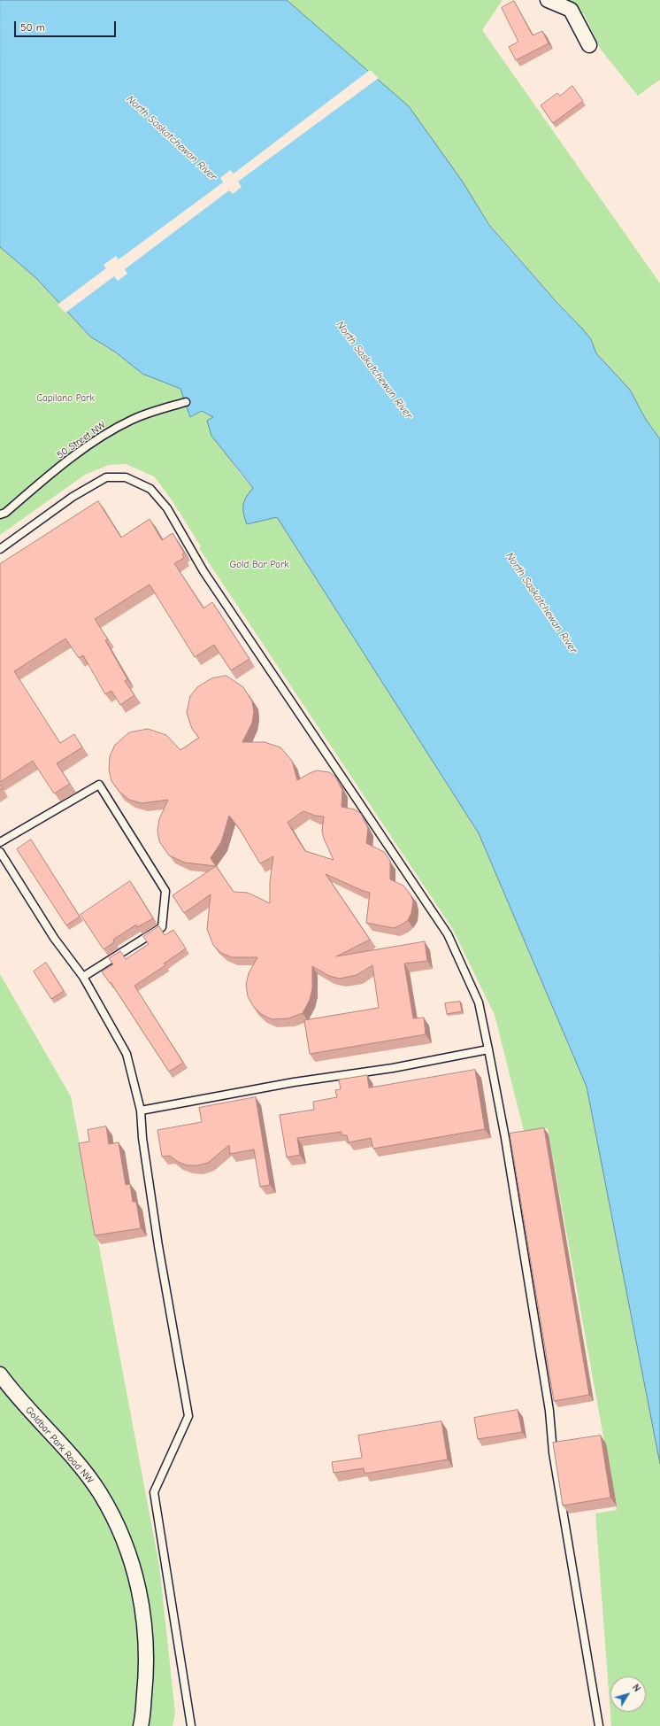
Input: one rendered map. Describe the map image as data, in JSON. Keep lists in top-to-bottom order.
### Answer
{
  "streets": {
    "street": ["Goldbar Park Road NW"],
    "lane": ["50 Street NW"]
  },
  "water": ["North Saskatchewan River"],
  "parks": ["Capilano Park", "Gold Bar Park"],
  "scale_bar": "50 m",
  "north": "top right"
}
